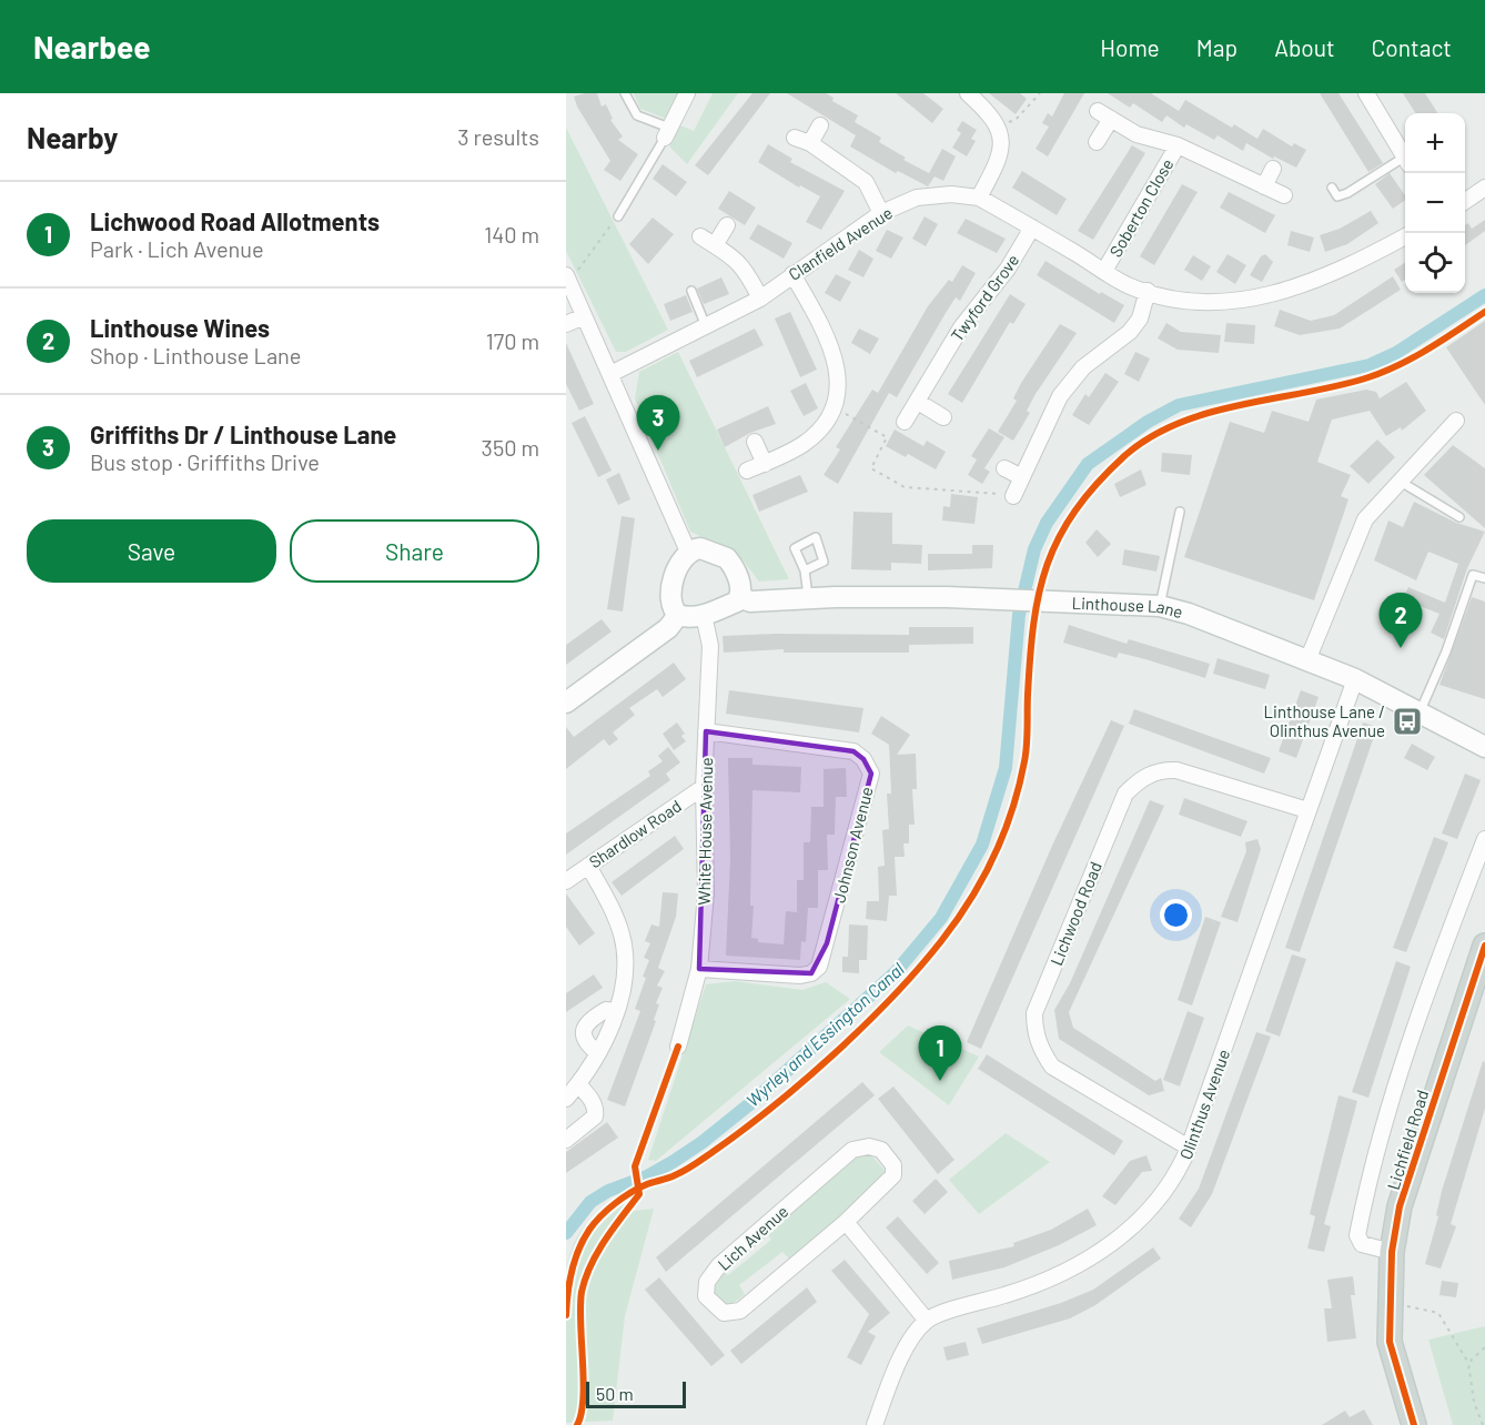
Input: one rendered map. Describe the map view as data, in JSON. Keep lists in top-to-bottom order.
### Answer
{
  "streets": {
    "main road": ["Lichfield Road"],
    "street": [
      "Soberton Close",
      "Clanfield Avenue",
      "Twyford Grove",
      "Linthouse Lane",
      "White House Avenue",
      "Shardlow Road",
      "Johnson Avenue",
      "Lichwood Road",
      "Olinthus Avenue",
      "Lich Avenue"
    ]
  },
  "crossings": [
    ["Soberton Close", "Clanfield Avenue"],
    ["Clanfield Avenue", "Twyford Grove"],
    ["Linthouse Lane", "White House Avenue"],
    ["Linthouse Lane", "Olinthus Avenue"],
    ["White House Avenue", "Shardlow Road"],
    ["White House Avenue", "Johnson Avenue"],
    ["Lichwood Road", "Olinthus Avenue"]
  ],
  "water": ["Wyrley and Essington Canal"],
  "places": {
    "bus stop": ["Linthouse Lane / Olinthus Avenue"]
  },
  "scale_bar": "50 m",
  "page": {
    "header": "Nearbee",
    "nav": [
      "Home",
      "Map",
      "About",
      "Contact"
    ],
    "heading": ["Nearby", "3 results"],
    "map_buttons": ["+", "−"],
    "list": [
      {
        "mark": "1",
        "name": "Lichwood Road Allotments",
        "note": "Park · Lich Avenue",
        "value": "140 m"
      },
      {
        "mark": "2",
        "name": "Linthouse Wines",
        "note": "Shop · Linthouse Lane",
        "value": "170 m"
      },
      {
        "mark": "3",
        "name": "Griffiths Dr / Linthouse Lane",
        "note": "Bus stop · Griffiths Drive",
        "value": "350 m"
      }
    ],
    "pins": ["3", "2", "1"],
    "buttons": ["Save", "Share"],
    "scale": "50 m"
  }
}
